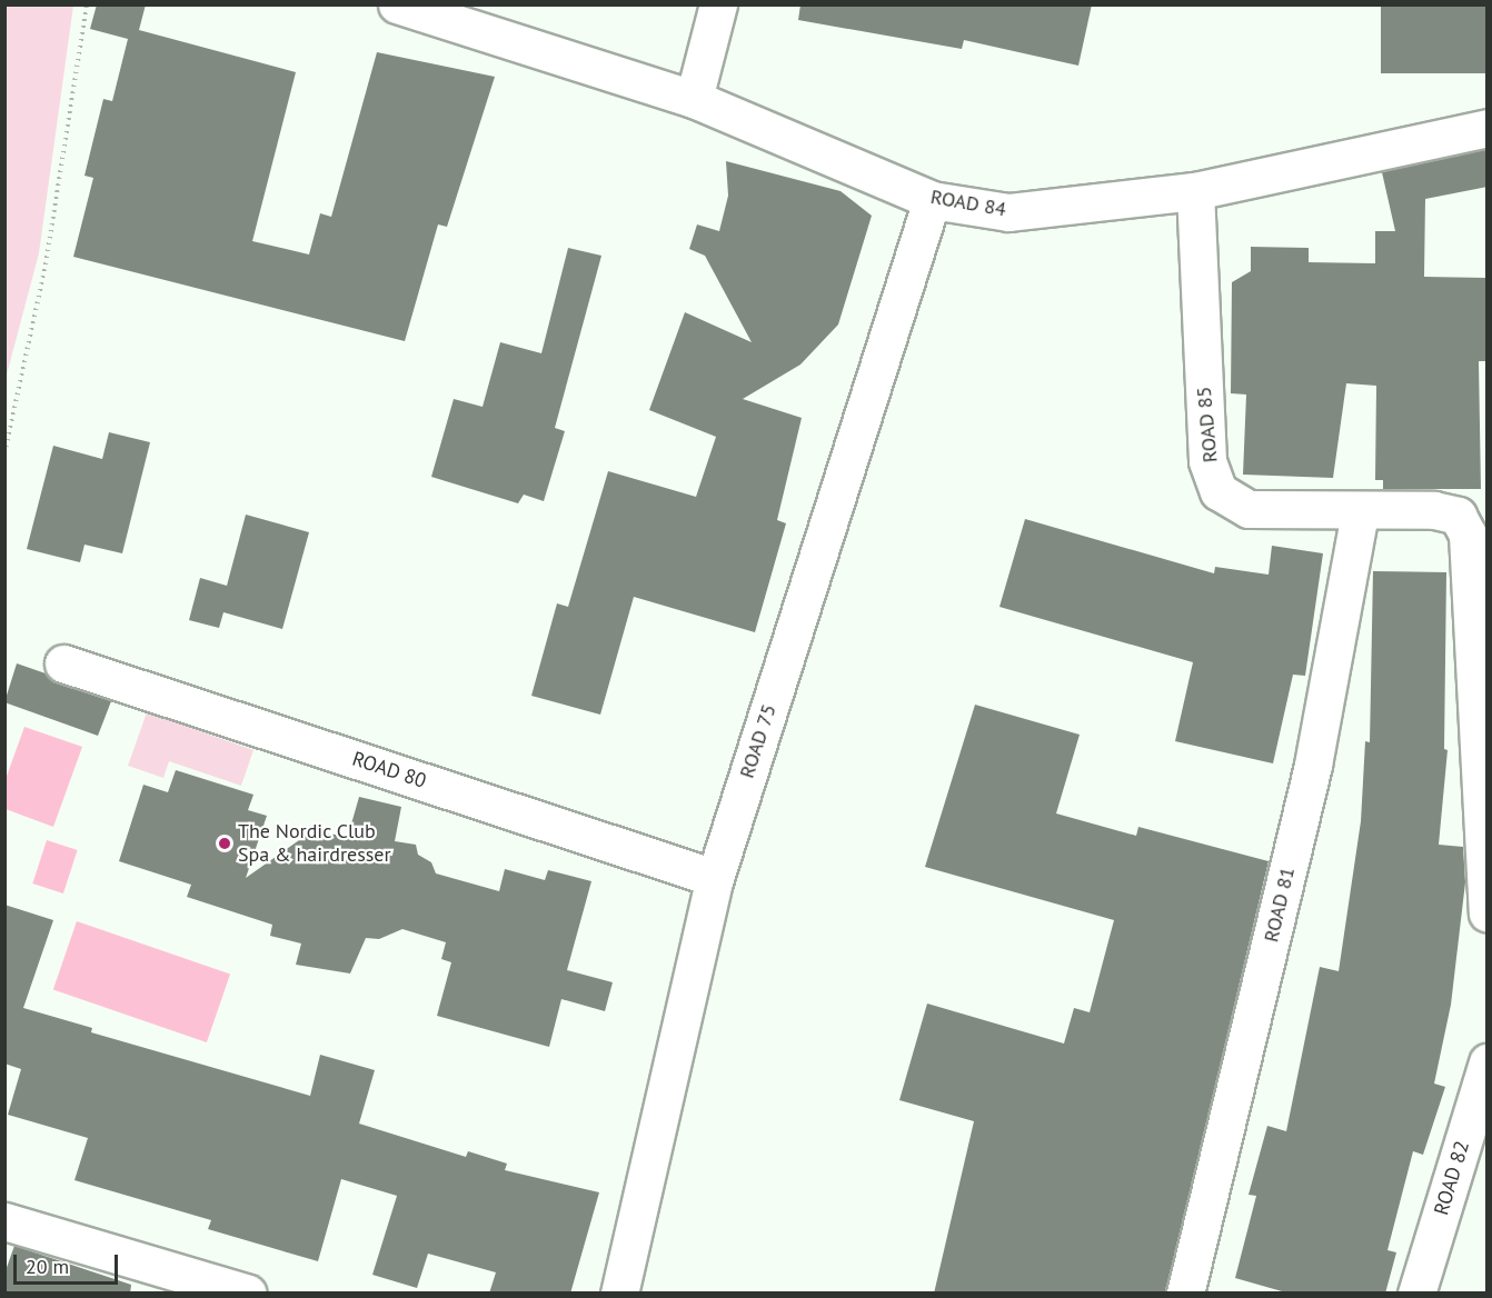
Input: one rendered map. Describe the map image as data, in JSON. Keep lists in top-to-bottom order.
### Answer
{
  "streets": {
    "street": [
      "ROAD 84",
      "ROAD 85",
      "ROAD 75",
      "ROAD 80",
      "ROAD 81",
      "ROAD 82"
    ]
  },
  "crossings": [
    ["ROAD 84", "ROAD 85"],
    ["ROAD 84", "ROAD 75"],
    ["ROAD 85", "ROAD 81"],
    ["ROAD 75", "ROAD 80"]
  ],
  "places": ["The Nordic Club Spa & hairdresser"],
  "scale_bar": "20 m"
}
